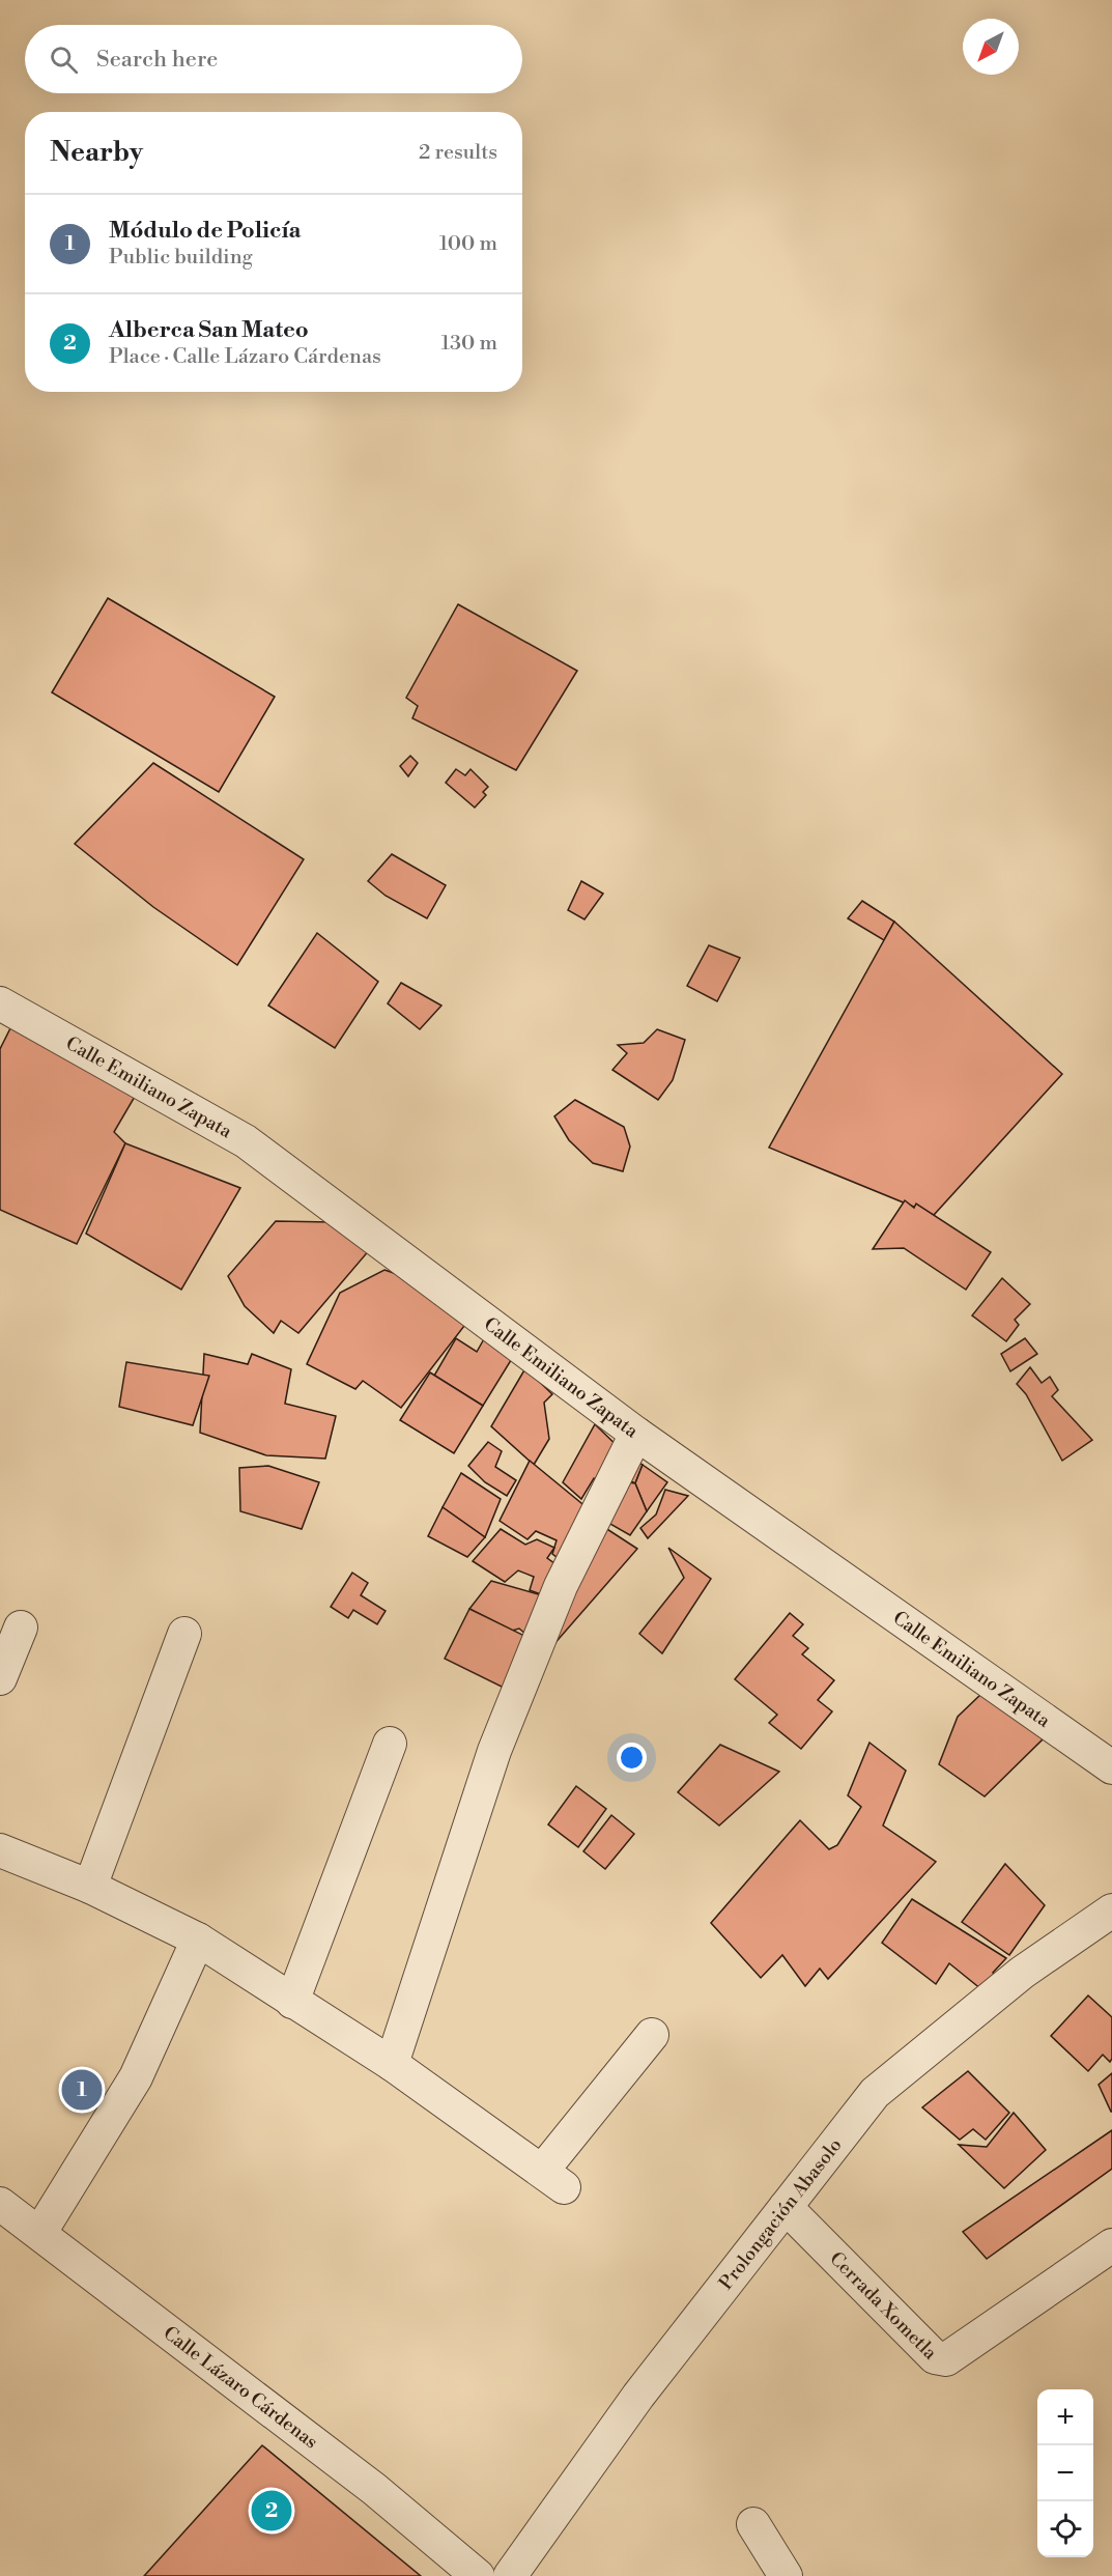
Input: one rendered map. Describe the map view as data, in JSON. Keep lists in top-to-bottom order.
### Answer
{
  "streets": {
    "street": [
      "Calle Emiliano Zapata",
      "Prolongación Abasolo",
      "Cerrada Xometla",
      "Calle Lázaro Cárdenas"
    ]
  },
  "crossings": [
    ["Prolongación Abasolo", "Cerrada Xometla"]
  ],
  "north": "bottom left",
  "page": {
    "search": "Search here",
    "heading": ["Nearby", "2 results"],
    "list": [
      {
        "mark": "1",
        "name": "Módulo de Policía",
        "note": "Public building",
        "value": "100 m"
      },
      {
        "mark": "2",
        "name": "Alberca San Mateo",
        "note": "Place · Calle Lázaro Cárdenas",
        "value": "130 m"
      }
    ],
    "pins": ["1", "2"],
    "map_buttons": ["+", "−"]
  }
}
